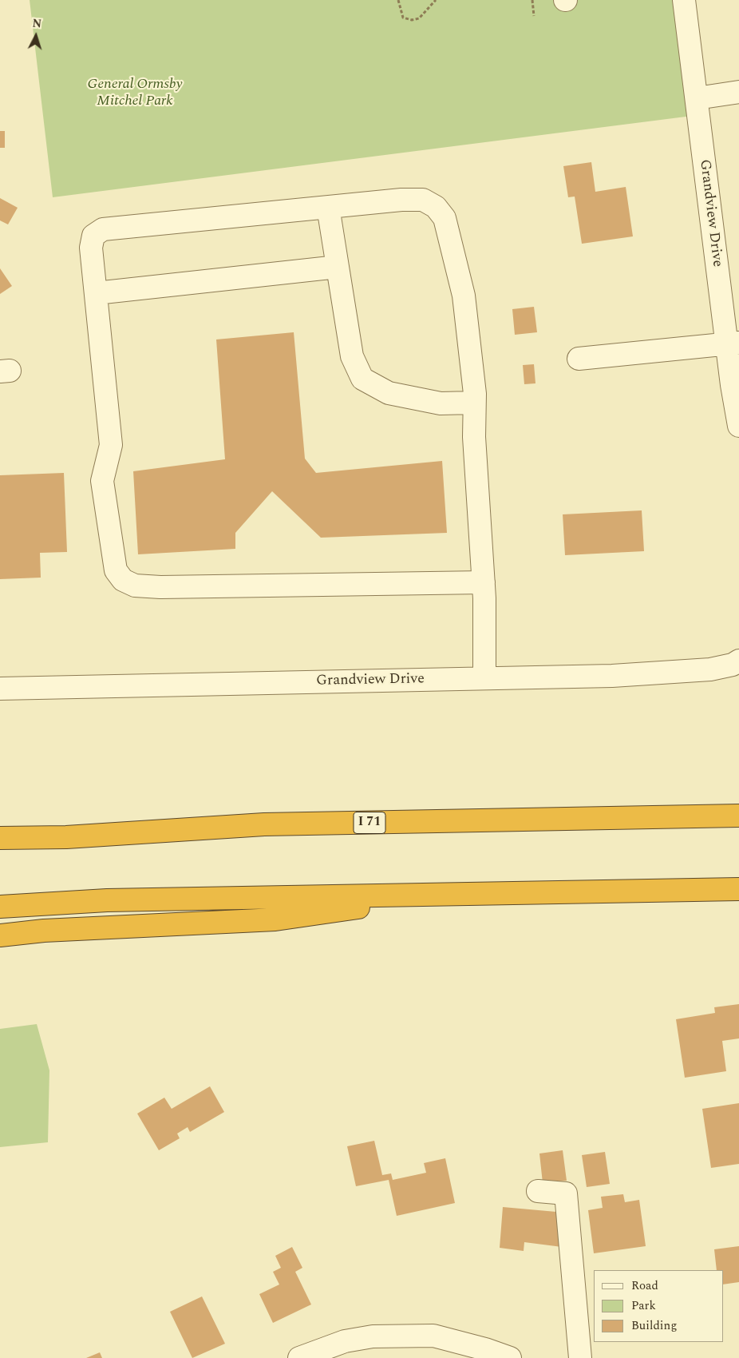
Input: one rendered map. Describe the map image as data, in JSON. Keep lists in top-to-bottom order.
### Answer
{
  "streets": {
    "highway": ["I 71"],
    "street": ["Grandview Drive"]
  },
  "parks": ["General Ormsby Mitchel Park"],
  "legend": ["Road", "Park", "Building"],
  "north": "top"
}
